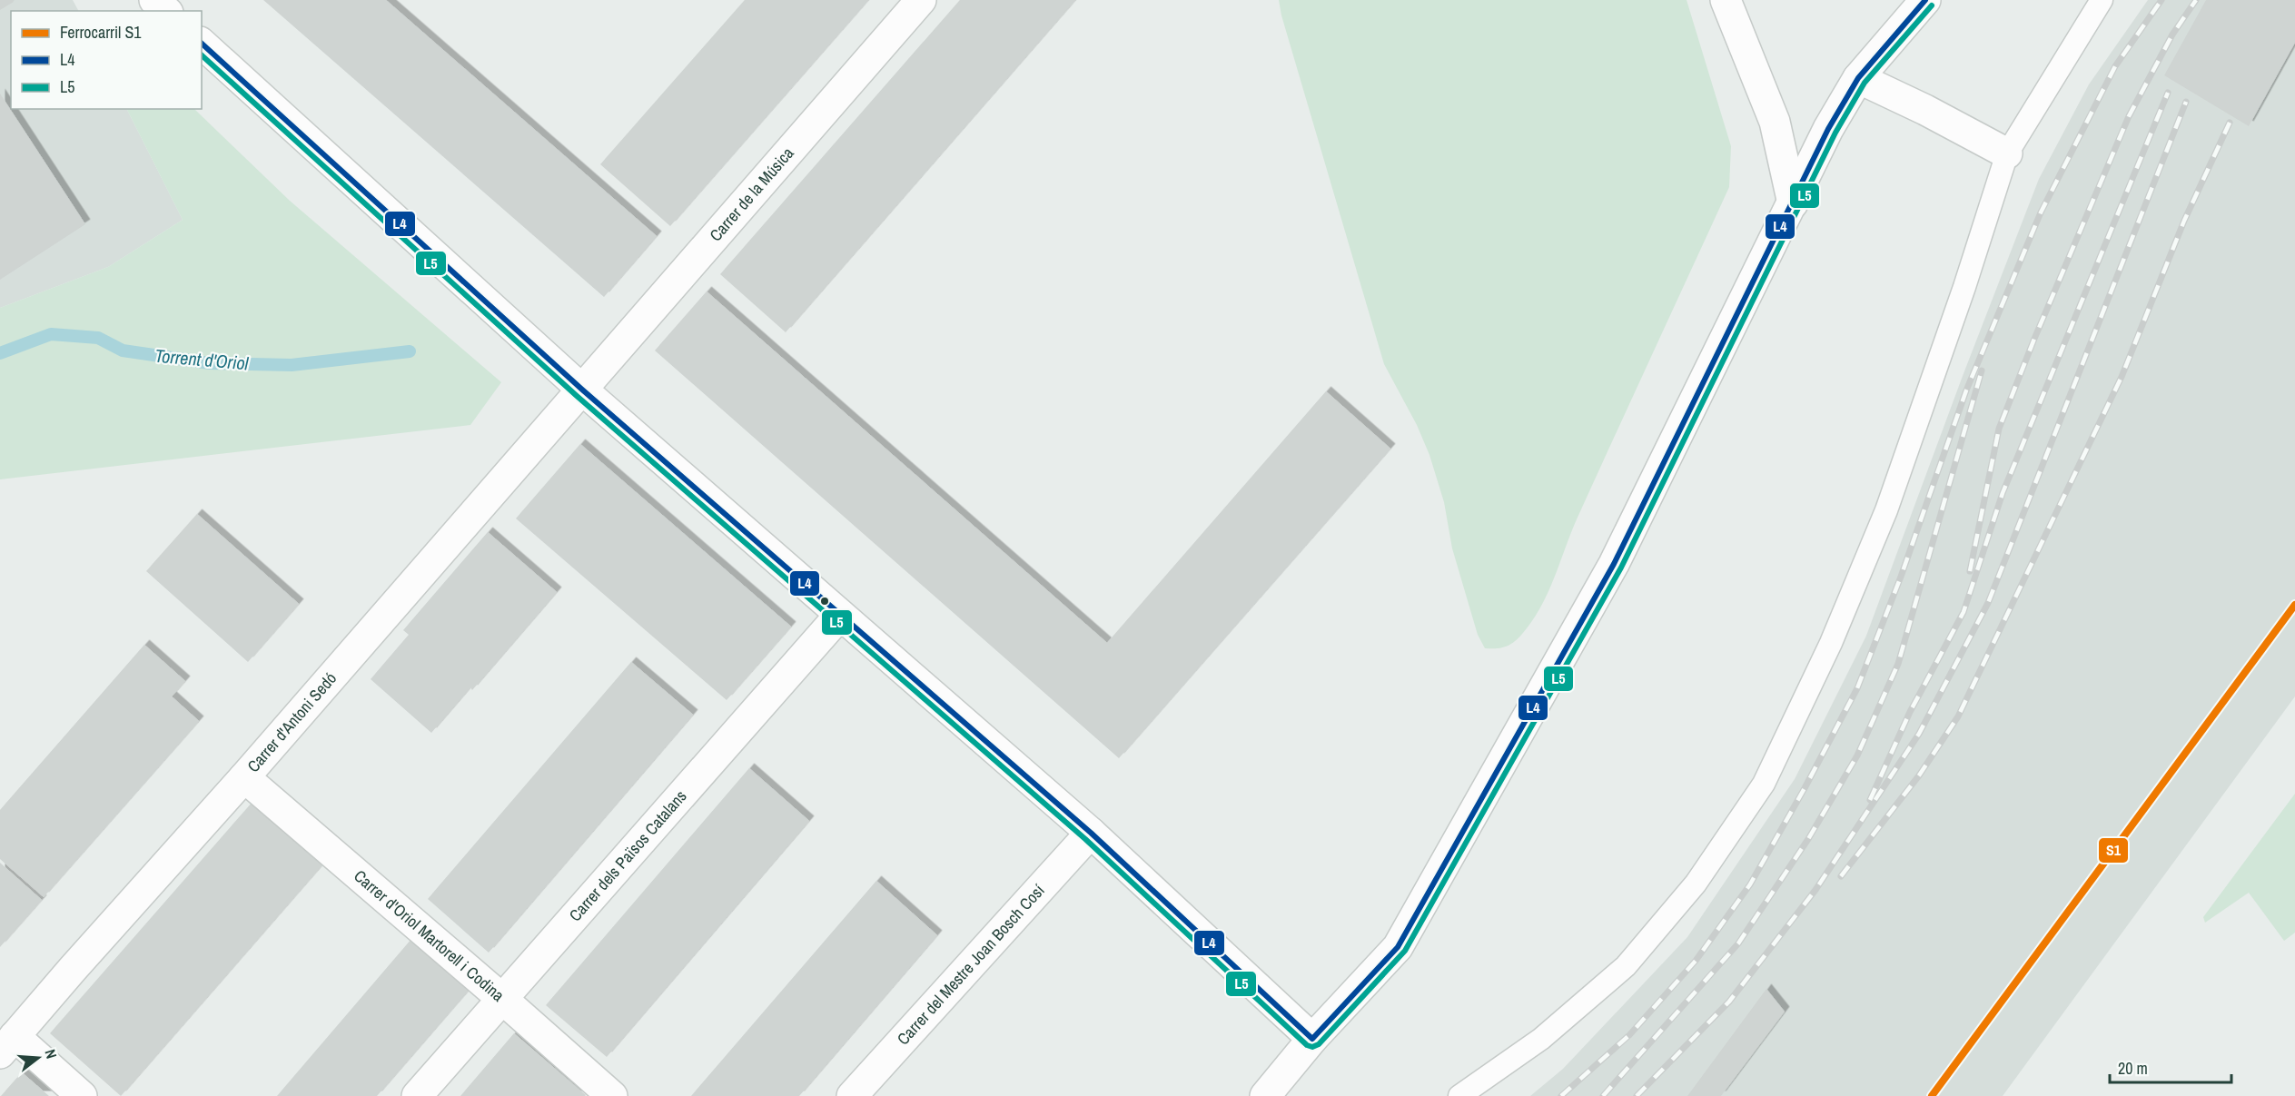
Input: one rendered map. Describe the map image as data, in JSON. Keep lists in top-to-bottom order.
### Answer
{
  "streets": {
    "street": [
      "Carrer de la Música",
      "Carrer d'Antoni Sedó",
      "Carrer dels Països Catalans",
      "Carrer d'Oriol Martorell i Codina",
      "Carrer del Mestre Joan Bosch Cosí"
    ]
  },
  "crossings": [
    ["Carrer de la Música", "Carrer d'Antoni Sedó"],
    ["Carrer d'Antoni Sedó", "Carrer d'Oriol Martorell i Codina"],
    ["Carrer dels Països Catalans", "Carrer d'Oriol Martorell i Codina"]
  ],
  "water": ["Torrent d'Oriol"],
  "lines": ["transit line L4", "transit line L5", "rail line S1"],
  "legend": ["Ferrocarril S1", "L4", "L5"],
  "scale_bar": "20 m",
  "north": "right"
}
